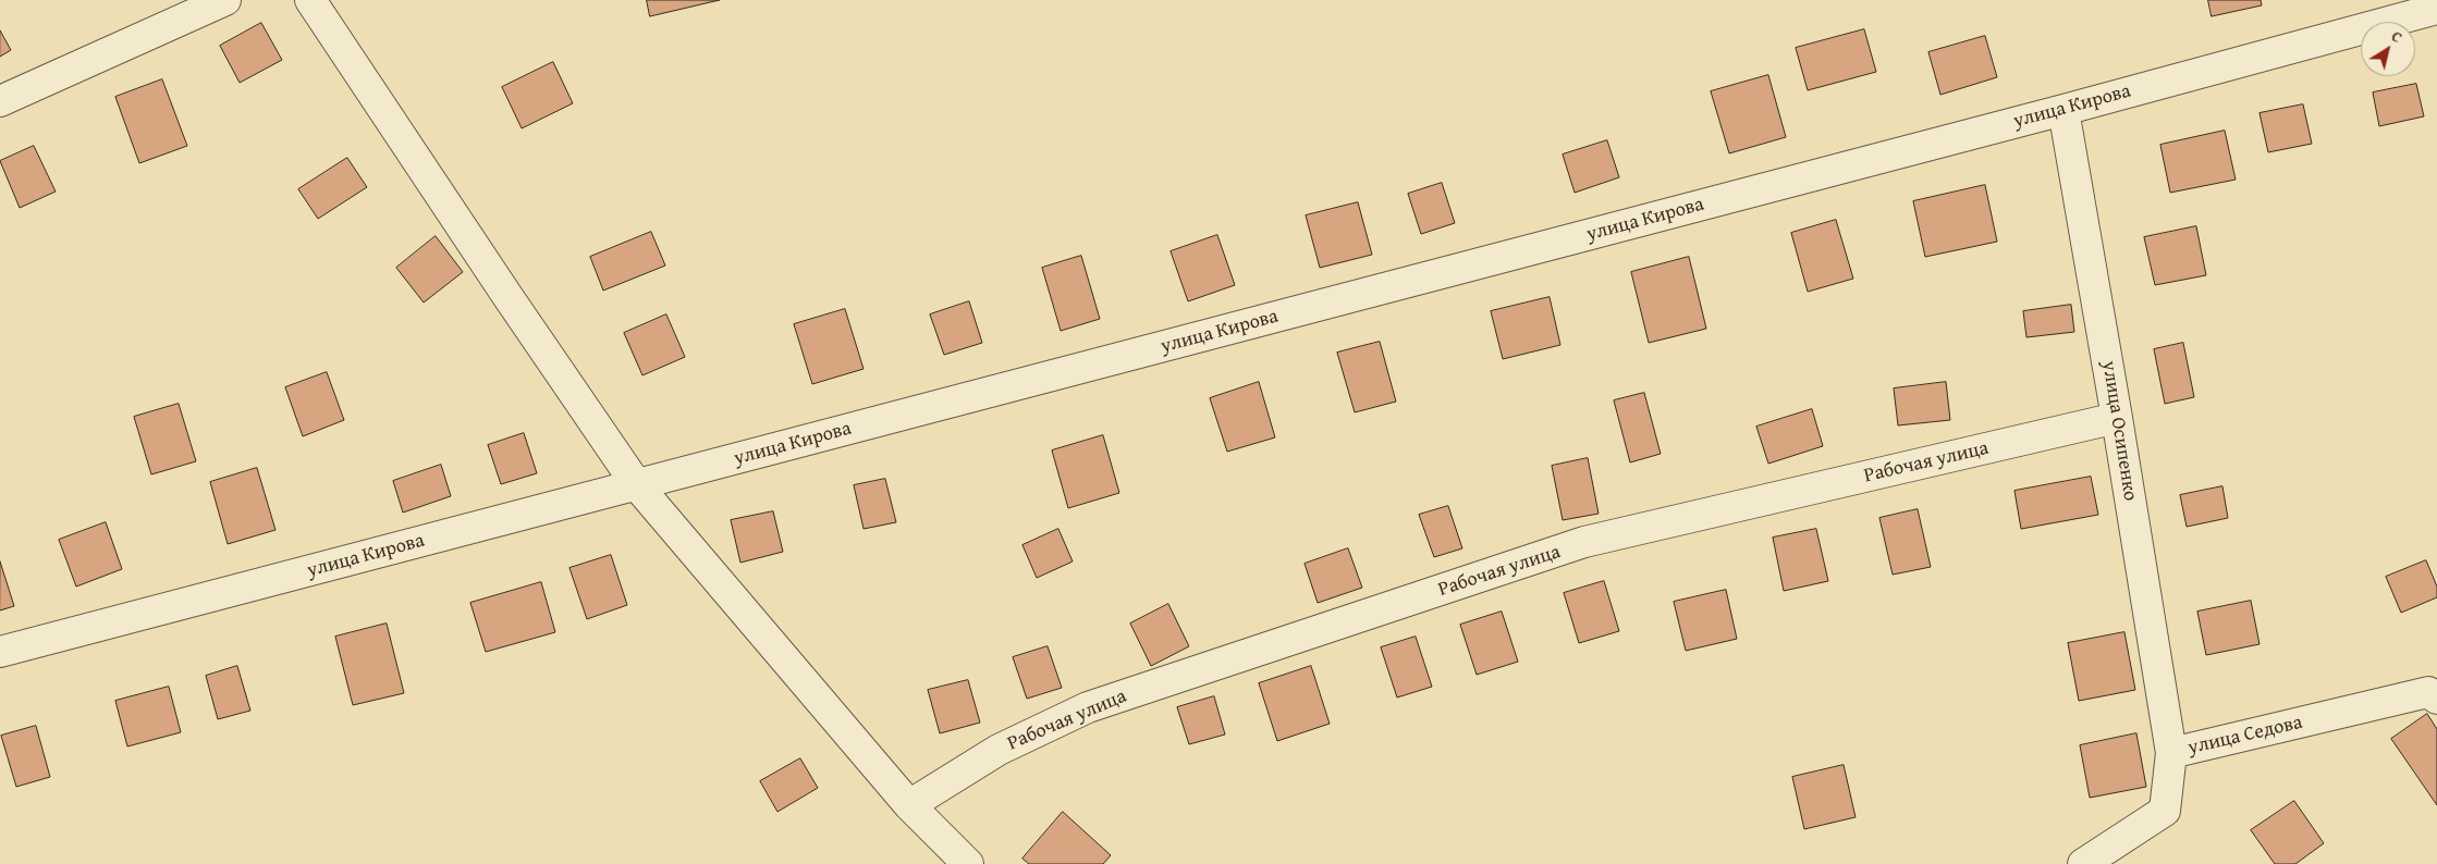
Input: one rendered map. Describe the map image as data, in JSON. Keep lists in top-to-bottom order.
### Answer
{
  "streets": {
    "street": [
      "улица Кирова",
      "улица Осипенко",
      "Рабочая улица",
      "улица Седова"
    ]
  },
  "crossings": [
    ["улица Кирова", "улица Осипенко"],
    ["улица Осипенко", "Рабочая улица"],
    ["улица Осипенко", "улица Седова"]
  ],
  "north": "top right"
}
